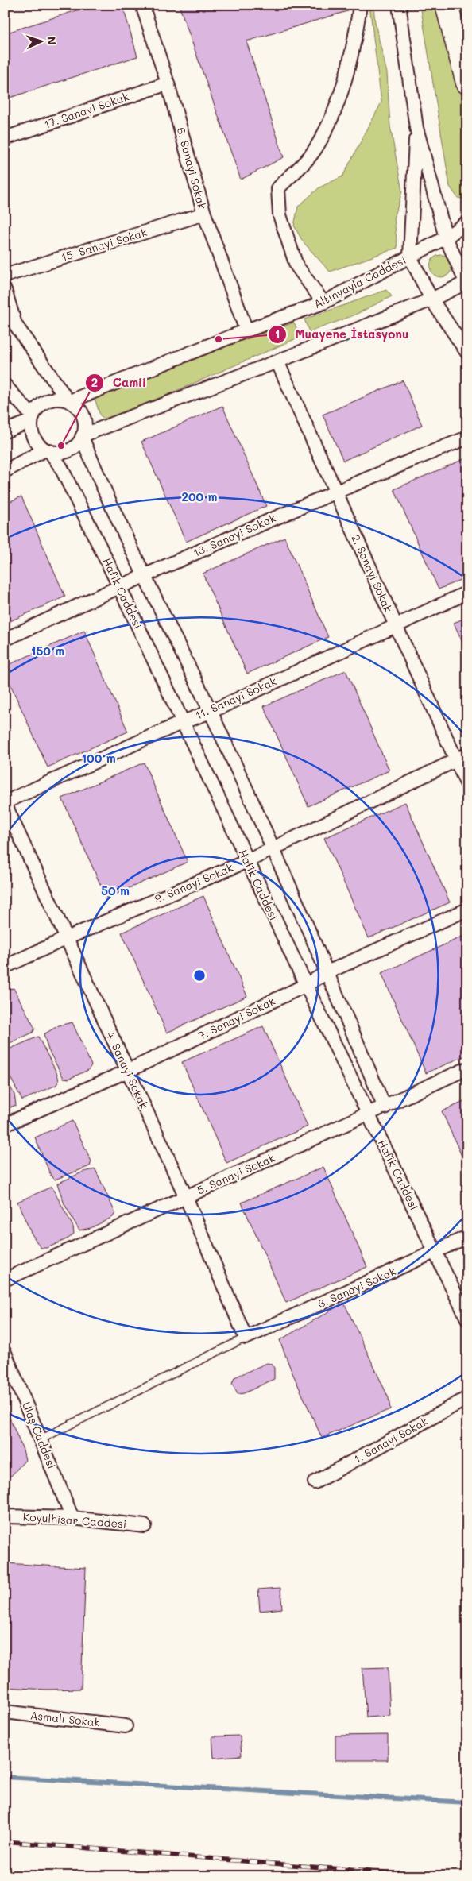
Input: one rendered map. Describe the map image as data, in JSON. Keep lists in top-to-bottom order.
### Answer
{
  "streets": {
    "street": [
      "17. Sanayi Sokak",
      "6. Sanayi Sokak",
      "15. Sanayi Sokak",
      "Altınyayla Caddesi",
      "13. Sanayi Sokak",
      "2. Sanayi Sokak",
      "Hafik Caddesi",
      "11. Sanayi Sokak",
      "9. Sanayi Sokak",
      "7. Sanayi Sokak",
      "4. Sanayi Sokak",
      "5. Sanayi Sokak",
      "3. Sanayi Sokak",
      "Ulaş Caddesi",
      "1. Sanayi Sokak",
      "Koyulhisar Caddesi",
      "Asmalı Sokak"
    ]
  },
  "crossings": [
    ["17. Sanayi Sokak", "6. Sanayi Sokak"],
    ["6. Sanayi Sokak", "15. Sanayi Sokak"],
    ["6. Sanayi Sokak", "Altınyayla Caddesi"],
    ["Altınyayla Caddesi", "Hafik Caddesi"],
    ["13. Sanayi Sokak", "2. Sanayi Sokak"],
    ["13. Sanayi Sokak", "Hafik Caddesi"],
    ["2. Sanayi Sokak", "11. Sanayi Sokak"],
    ["2. Sanayi Sokak", "9. Sanayi Sokak"],
    ["Hafik Caddesi", "11. Sanayi Sokak"],
    ["Hafik Caddesi", "9. Sanayi Sokak"],
    ["Hafik Caddesi", "7. Sanayi Sokak"],
    ["Hafik Caddesi", "5. Sanayi Sokak"],
    ["Hafik Caddesi", "3. Sanayi Sokak"],
    ["11. Sanayi Sokak", "4. Sanayi Sokak"],
    ["9. Sanayi Sokak", "4. Sanayi Sokak"],
    ["7. Sanayi Sokak", "4. Sanayi Sokak"],
    ["4. Sanayi Sokak", "5. Sanayi Sokak"],
    ["4. Sanayi Sokak", "3. Sanayi Sokak"],
    ["Ulaş Caddesi", "Koyulhisar Caddesi"]
  ],
  "places": ["Muayene İstasyonu", "Camii"],
  "north": "right",
  "rings": [
    "200 m",
    "150 m",
    "100 m",
    "50 m"
  ]
}
